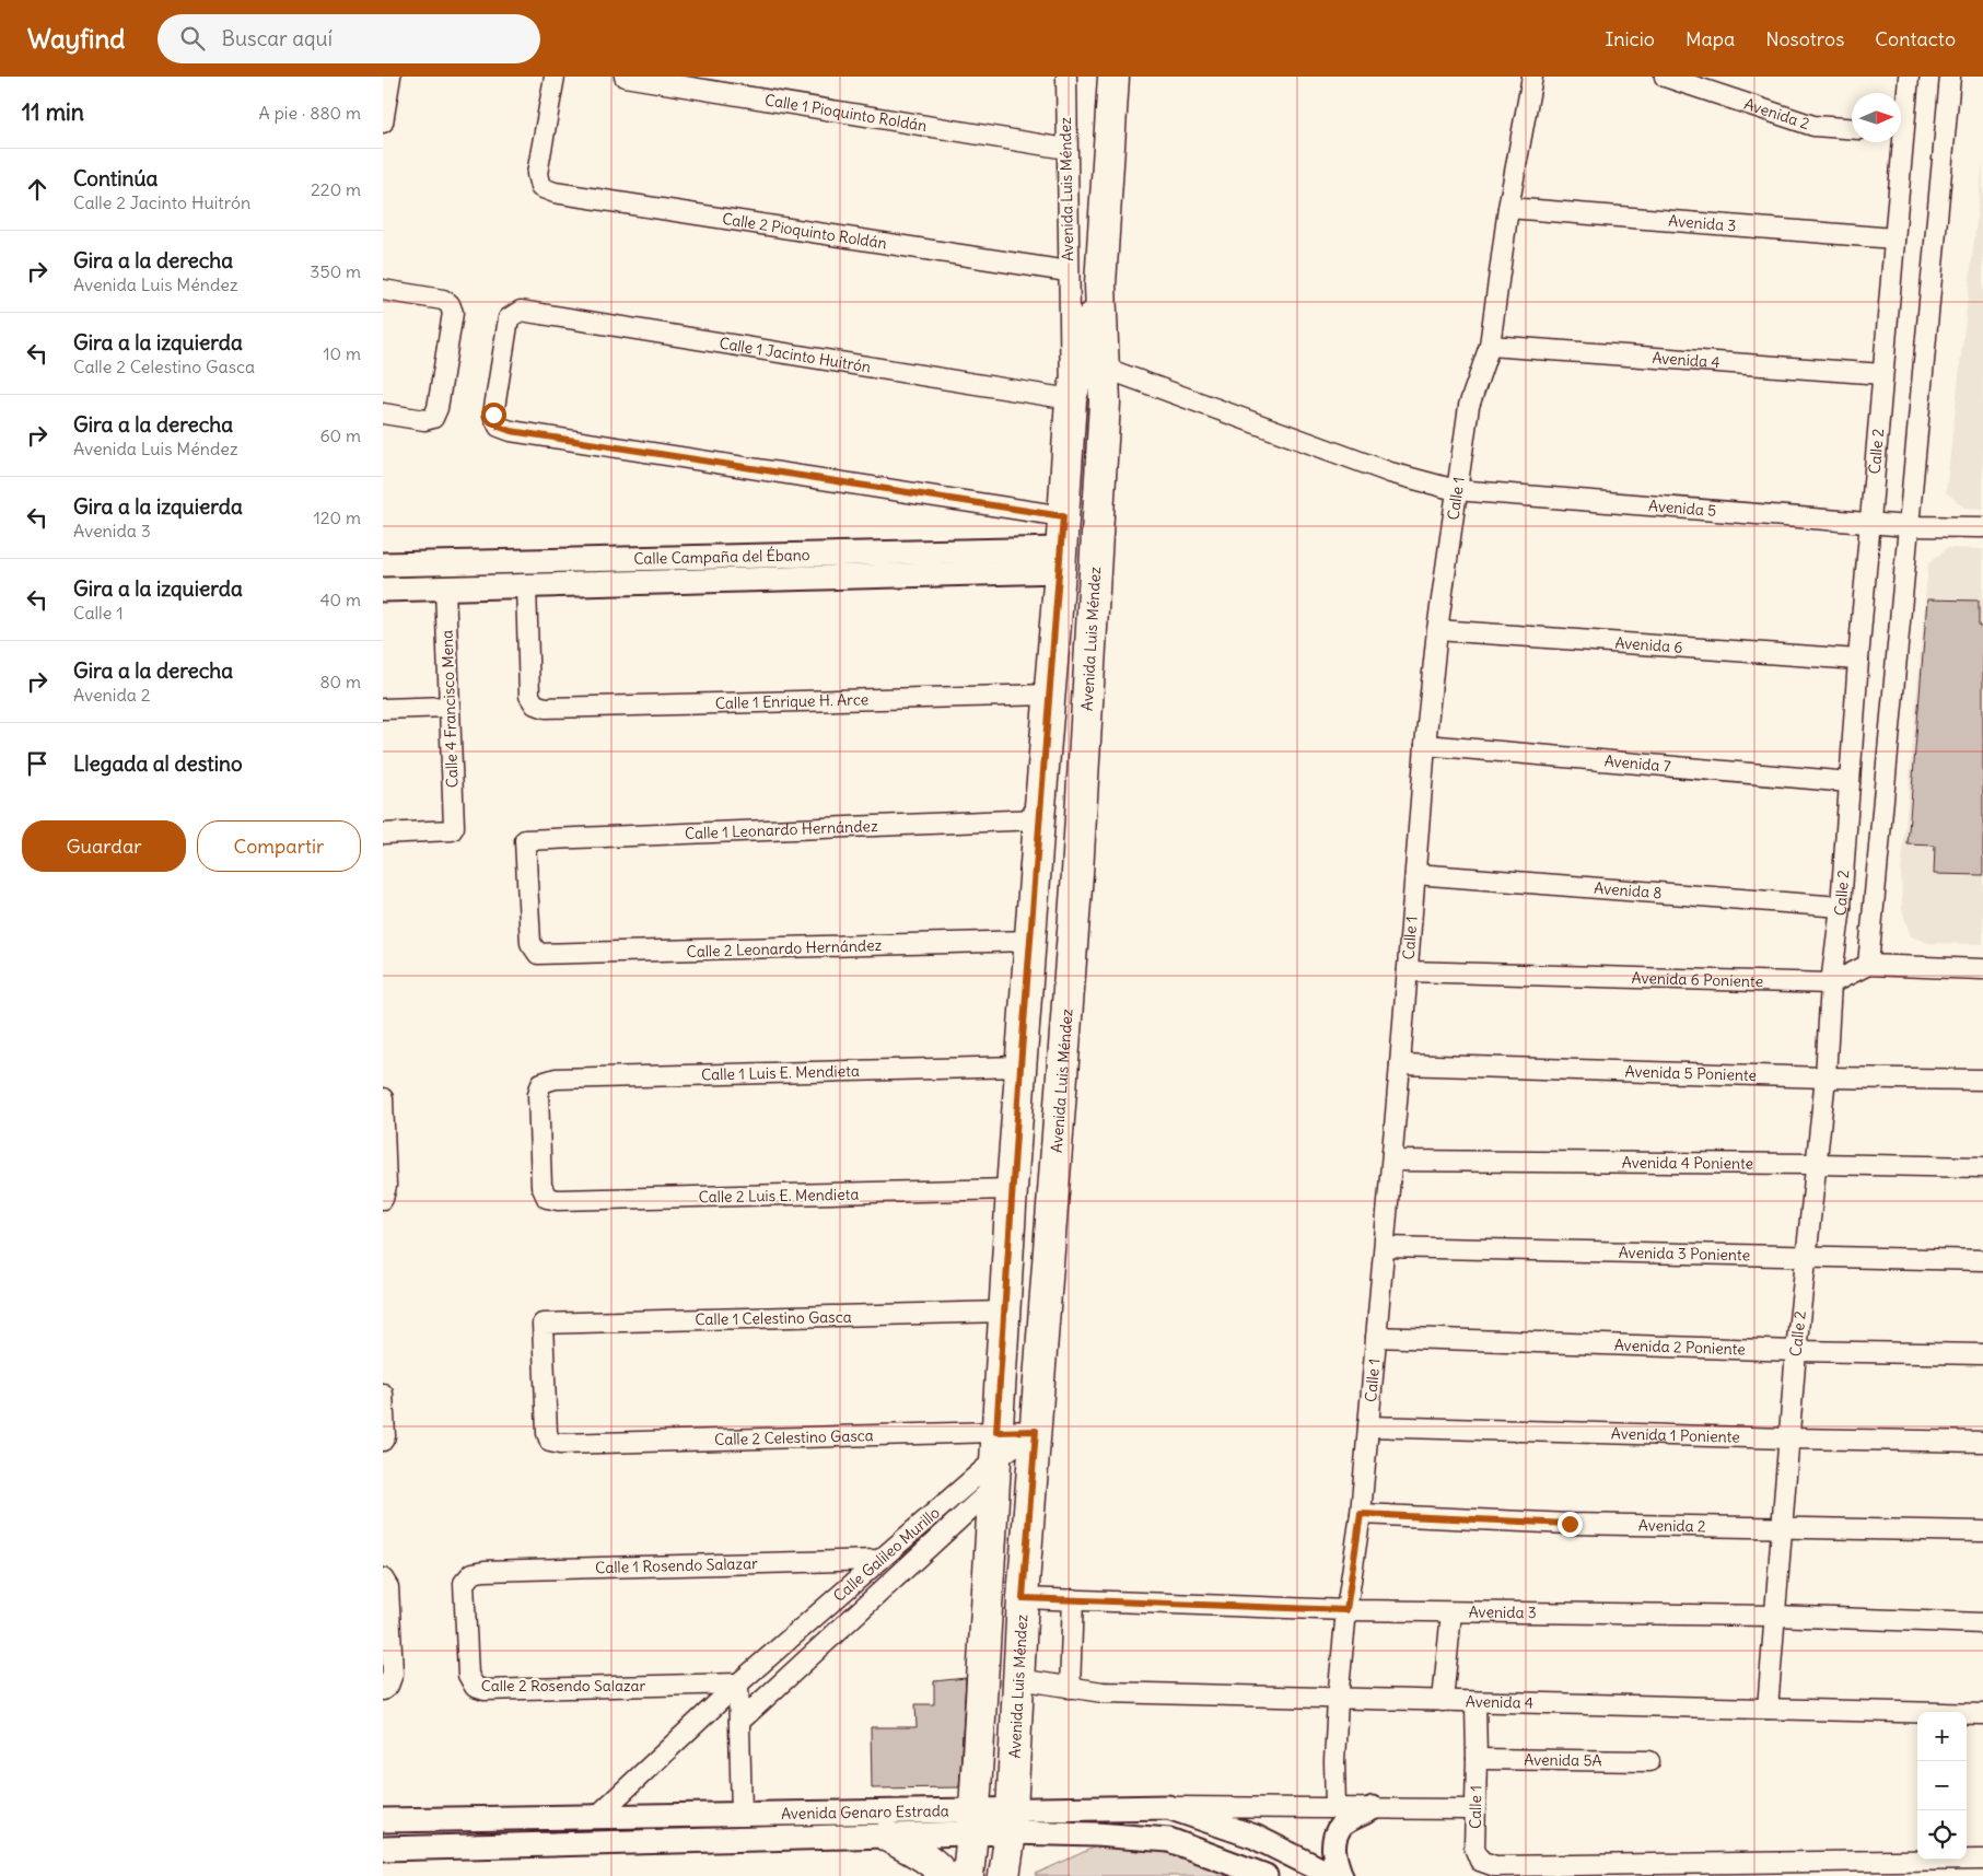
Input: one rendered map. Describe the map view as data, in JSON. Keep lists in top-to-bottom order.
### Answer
{
  "streets": {
    "main road": ["Avenida Luis Méndez"],
    "street": [
      "Calle 1 Pioquinto Roldán",
      "Avenida 2",
      "Avenida 3",
      "Calle 2 Pioquinto Roldán",
      "Calle 1 Jacinto Huitrón",
      "Avenida 4",
      "Calle 2",
      "Calle 1",
      "Avenida 5",
      "Calle Campaña del Ébano",
      "Avenida 6",
      "Calle 1 Enrique H. Arce",
      "Calle 4 Francisco Mena",
      "Avenida 7",
      "Calle 1 Leonardo Hernández",
      "Avenida 8",
      "Calle 2 Leonardo Hernández",
      "Avenida 6 Poniente",
      "Calle 1 Luis E. Mendieta",
      "Avenida 5 Poniente",
      "Avenida 4 Poniente",
      "Calle 2 Luis E. Mendieta",
      "Avenida 3 Poniente",
      "Calle 1 Celestino Gasca",
      "Avenida 2 Poniente",
      "Avenida 1 Poniente",
      "Calle 2 Celestino Gasca",
      "Calle Galileo Murillo",
      "Calle 1 Rosendo Salazar",
      "Calle 2 Rosendo Salazar",
      "Avenida 5A",
      "Avenida Genaro Estrada"
    ]
  },
  "crossings": [
    ["Calle 1 Pioquinto Roldán", "Avenida Luis Méndez"],
    ["Avenida 2", "Calle 2"],
    ["Avenida 2", "Calle 1"],
    ["Avenida Luis Méndez", "Avenida 3"],
    ["Avenida Luis Méndez", "Calle 2 Pioquinto Roldán"],
    ["Avenida Luis Méndez", "Calle 1 Jacinto Huitrón"],
    ["Avenida Luis Méndez", "Avenida 4"],
    ["Avenida Luis Méndez", "Avenida 5"],
    ["Avenida Luis Méndez", "Calle Campaña del Ébano"],
    ["Avenida Luis Méndez", "Calle 1 Enrique H. Arce"],
    ["Avenida Luis Méndez", "Calle 1 Leonardo Hernández"],
    ["Avenida Luis Méndez", "Calle 2 Leonardo Hernández"],
    ["Avenida Luis Méndez", "Calle 1 Luis E. Mendieta"],
    ["Avenida Luis Méndez", "Calle 2 Luis E. Mendieta"],
    ["Avenida Luis Méndez", "Calle 1 Celestino Gasca"],
    ["Avenida Luis Méndez", "Calle 2 Celestino Gasca"],
    ["Avenida Luis Méndez", "Calle Galileo Murillo"],
    ["Avenida Luis Méndez", "Avenida Genaro Estrada"],
    ["Avenida 3", "Calle 2"],
    ["Avenida 3", "Calle 1"],
    ["Avenida 4", "Calle 2"],
    ["Avenida 4", "Calle 1"],
    ["Calle 2", "Avenida 5"],
    ["Calle 2", "Avenida 6"],
    ["Calle 2", "Avenida 7"],
    ["Calle 2", "Avenida 8"],
    ["Calle 2", "Avenida 6 Poniente"],
    ["Calle 2", "Avenida 5 Poniente"],
    ["Calle 2", "Avenida 4 Poniente"],
    ["Calle 2", "Avenida 3 Poniente"],
    ["Calle 2", "Avenida 2 Poniente"],
    ["Calle 2", "Avenida 1 Poniente"],
    ["Calle 1", "Avenida 5"],
    ["Calle 1", "Avenida 6"],
    ["Calle 1", "Avenida 7"],
    ["Calle 1", "Avenida 8"],
    ["Calle 1", "Avenida 6 Poniente"],
    ["Calle 1", "Avenida 5 Poniente"],
    ["Calle 1", "Avenida 4 Poniente"],
    ["Calle 1", "Avenida 3 Poniente"],
    ["Calle 1", "Avenida 2 Poniente"],
    ["Calle 1", "Avenida 1 Poniente"],
    ["Calle 1", "Avenida 5A"],
    ["Calle Campaña del Ébano", "Calle 1 Enrique H. Arce"],
    ["Calle Campaña del Ébano", "Calle 4 Francisco Mena"],
    ["Calle 1 Leonardo Hernández", "Calle 2 Leonardo Hernández"],
    ["Calle 1 Luis E. Mendieta", "Calle 2 Luis E. Mendieta"],
    ["Calle 1 Celestino Gasca", "Calle 2 Celestino Gasca"],
    ["Calle 2 Celestino Gasca", "Calle Galileo Murillo"],
    ["Calle Galileo Murillo", "Calle 1 Rosendo Salazar"],
    ["Calle Galileo Murillo", "Calle 2 Rosendo Salazar"],
    ["Calle Galileo Murillo", "Avenida Genaro Estrada"],
    ["Calle 1 Rosendo Salazar", "Calle 2 Rosendo Salazar"]
  ],
  "north": "right",
  "page": {
    "header": "Wayfind",
    "search": "Buscar aquí",
    "nav": [
      "Inicio",
      "Mapa",
      "Nosotros",
      "Contacto"
    ],
    "heading": ["11 min", "A pie · 880 m"],
    "list": [
      ["Continúa", "Calle 2 Jacinto Huitrón", "220 m"],
      ["Gira a la derecha", "Avenida Luis Méndez", "350 m"],
      ["Gira a la izquierda", "Calle 2 Celestino Gasca", "10 m"],
      ["Gira a la derecha", "Avenida Luis Méndez", "60 m"],
      ["Gira a la izquierda", "Avenida 3", "120 m"],
      ["Gira a la izquierda", "Calle 1", "40 m"],
      ["Gira a la derecha", "Avenida 2", "80 m"],
      "Llegada al destino"
    ],
    "buttons": ["Guardar", "Compartir"],
    "map_buttons": ["+", "−"]
  }
}
